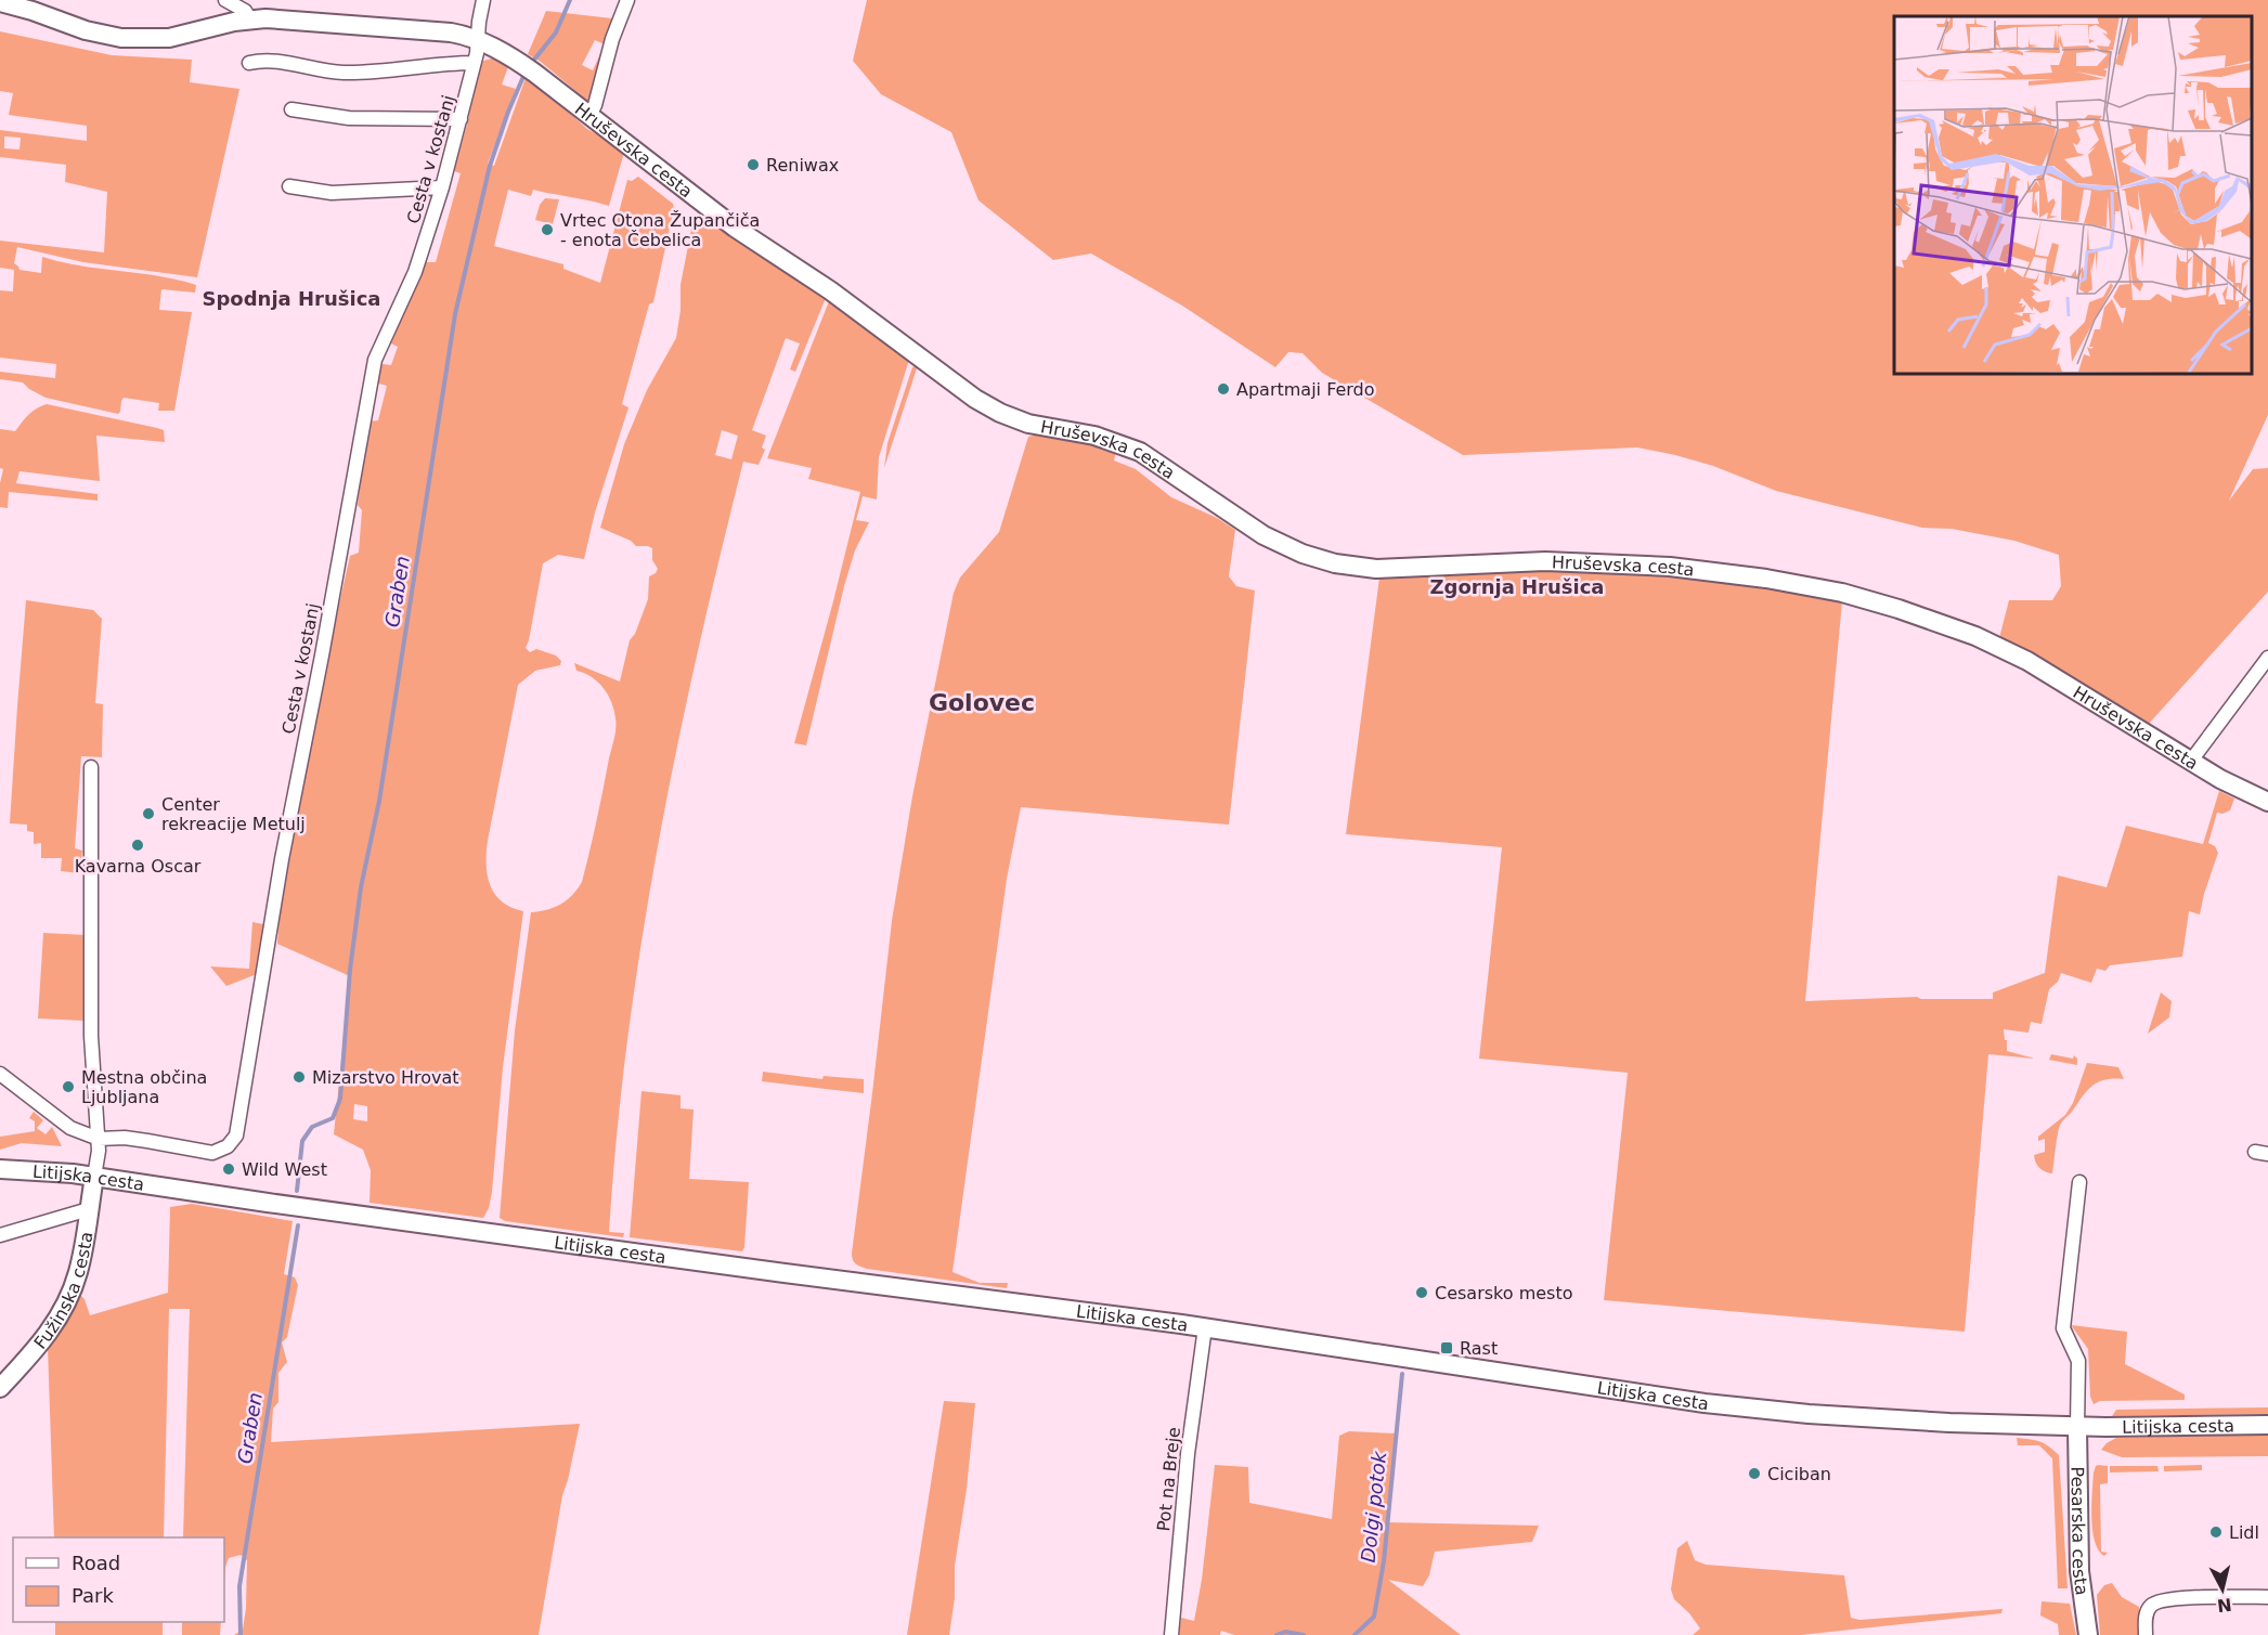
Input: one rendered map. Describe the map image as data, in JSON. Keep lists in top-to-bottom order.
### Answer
{
  "streets": {
    "street": [
      "Hruševska cesta",
      "Cesta v kostanj",
      "Litijska cesta",
      "Fužinska cesta",
      "Pot na Breje",
      "Pesarska cesta"
    ]
  },
  "crossings": [
    ["Hruševska cesta", "Cesta v kostanj"],
    ["Litijska cesta", "Fužinska cesta"],
    ["Litijska cesta", "Pot na Breje"],
    ["Litijska cesta", "Pesarska cesta"]
  ],
  "districts": ["Spodnja Hrušica", "Zgornja Hrušica", "Golovec"],
  "water": ["Graben", "Dolgi potok"],
  "places": {
    "other": [
      "Reniwax",
      "Vrtec Otona Župančiča - enota Čebelica",
      "Apartmaji Ferdo",
      "Center rekreacije Metulj",
      "Kavarna Oscar",
      "Mizarstvo Hrovat",
      "Mestna občina Ljubljana",
      "Wild West",
      "Cesarsko mesto",
      "Ciciban",
      "Lidl"
    ],
    "transit": ["Rast"]
  },
  "legend": ["Road", "Park"],
  "north": "bottom"
}
